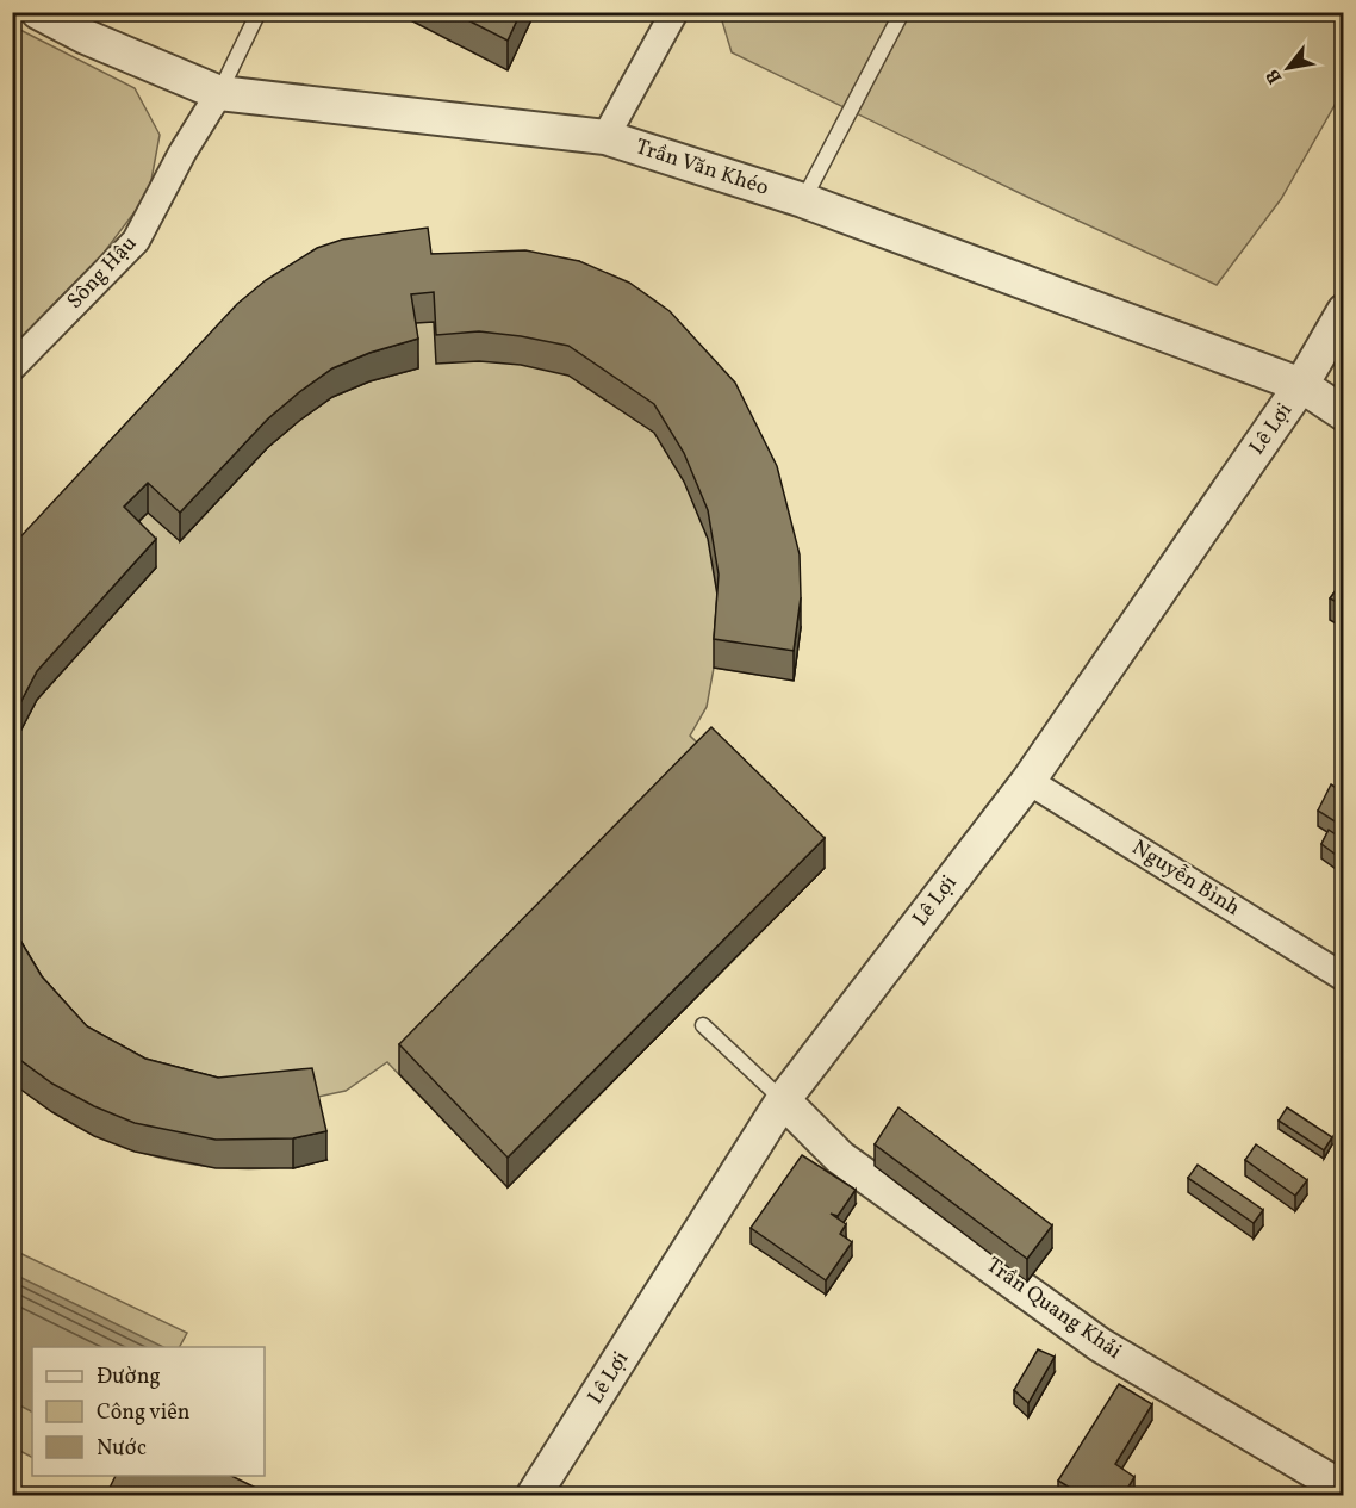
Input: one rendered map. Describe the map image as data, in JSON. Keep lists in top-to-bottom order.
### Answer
{
  "streets": {
    "street": [
      "Trần Văn Khéo",
      "Sông Hậu",
      "Lê Lợi",
      "Nguyễn Bình",
      "Trần Quang Khải"
    ]
  },
  "crossings": [
    ["Trần Văn Khéo", "Sông Hậu"],
    ["Trần Văn Khéo", "Lê Lợi"],
    ["Lê Lợi", "Nguyễn Bình"],
    ["Lê Lợi", "Trần Quang Khải"]
  ],
  "legend": ["Đường", "Công viên", "Nước"],
  "north": "bottom left"
}
